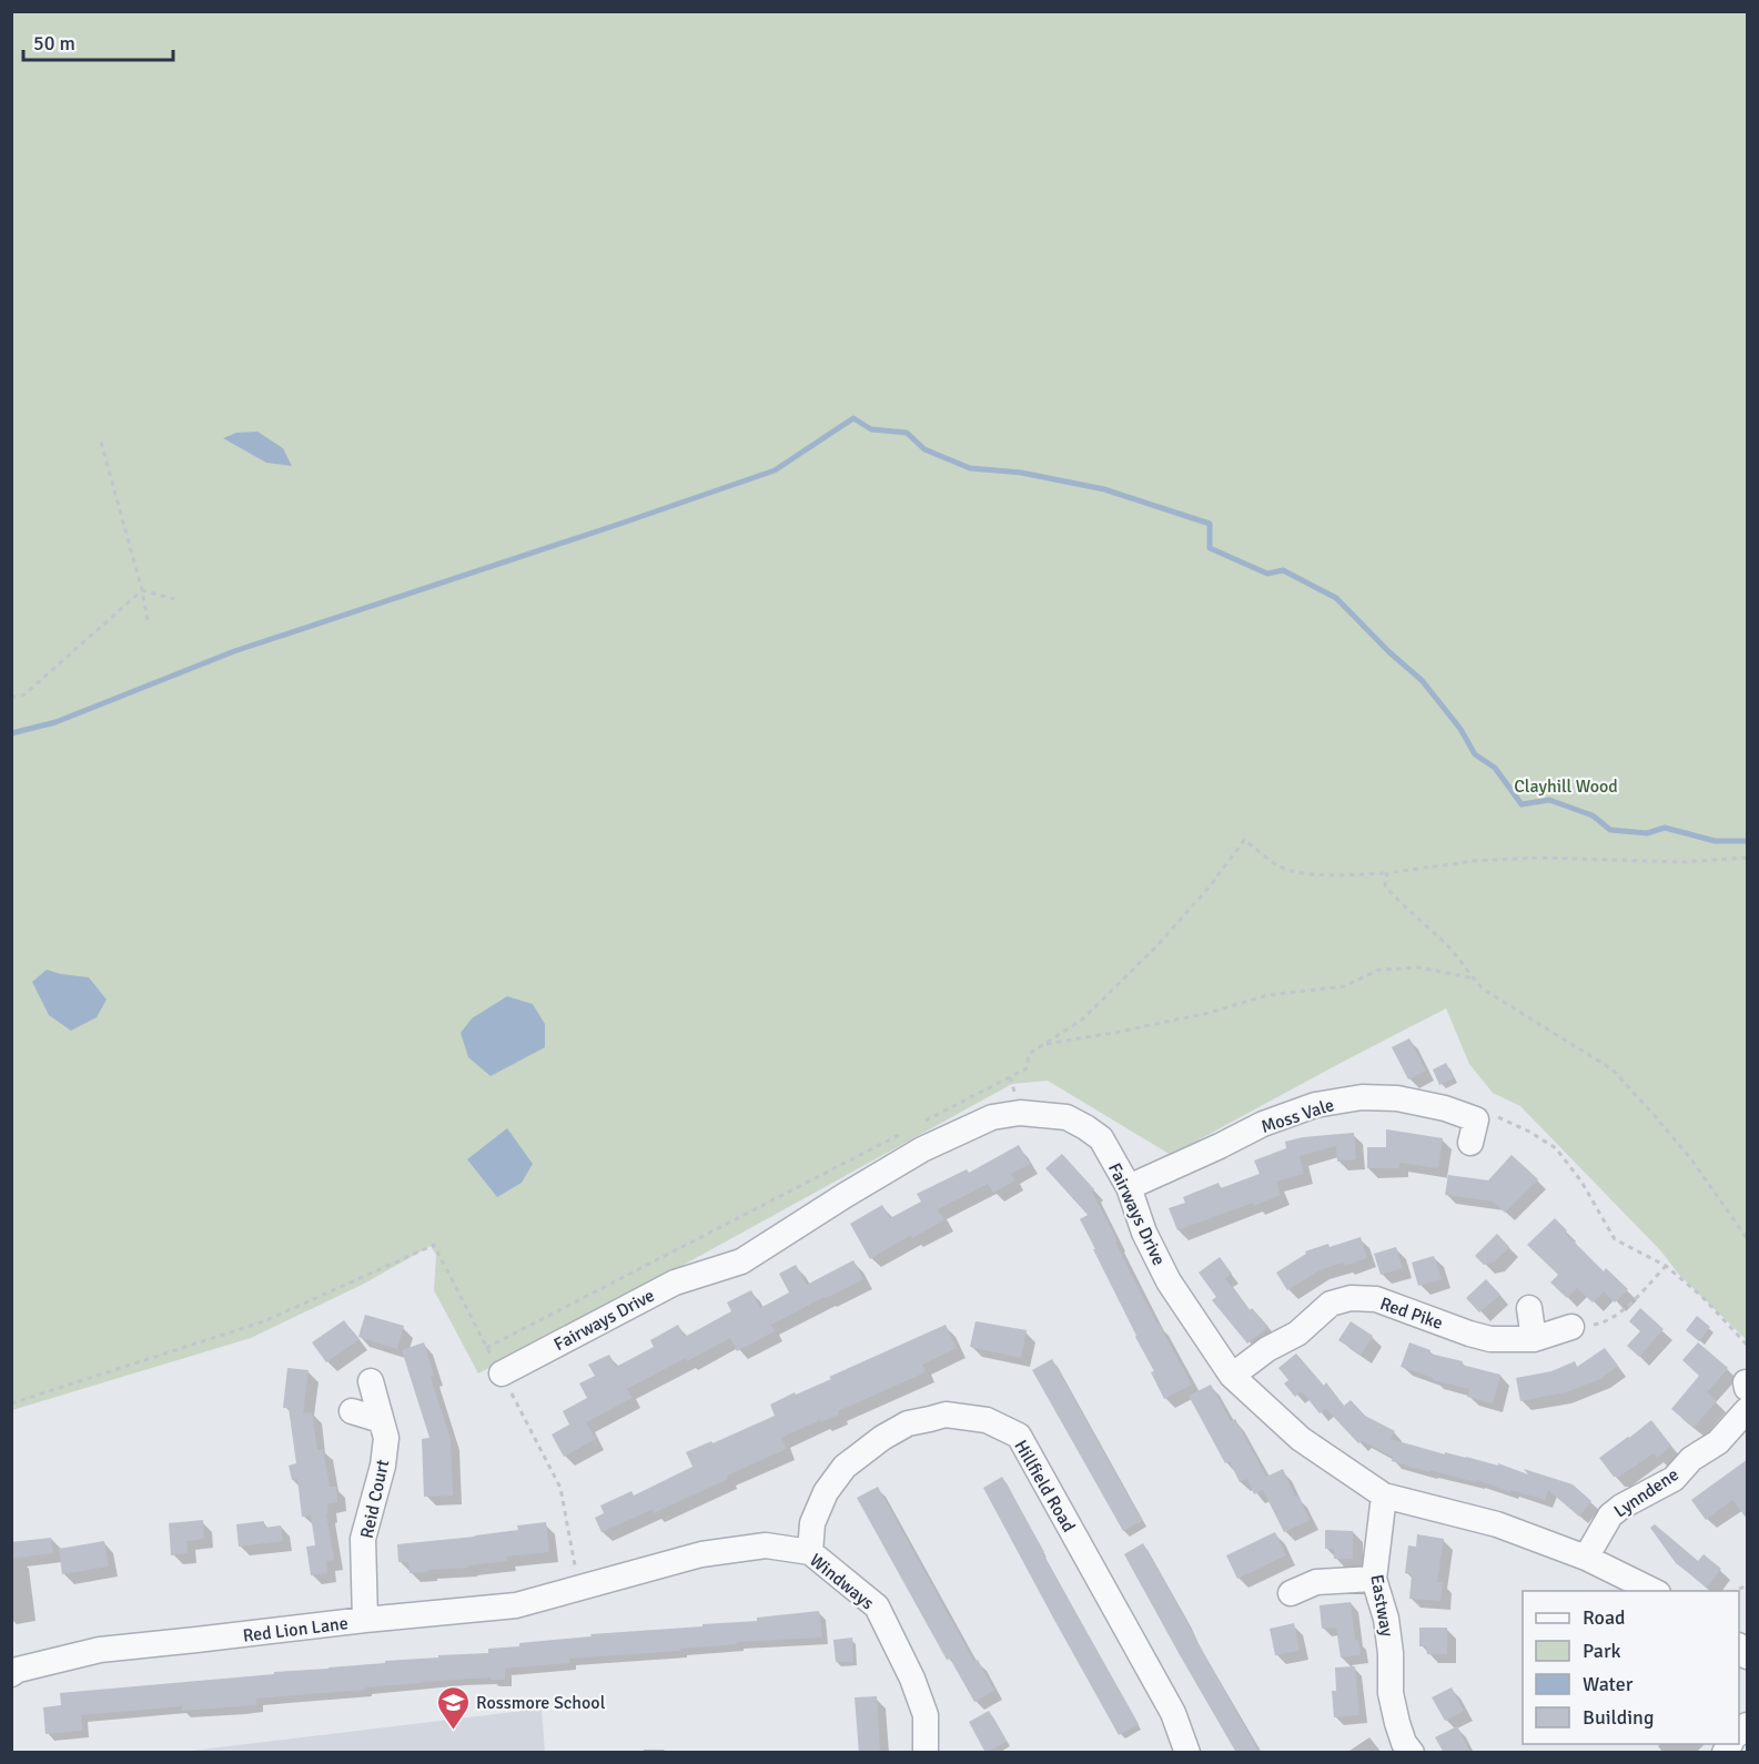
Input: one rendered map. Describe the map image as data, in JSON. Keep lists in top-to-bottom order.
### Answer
{
  "streets": {
    "street": [
      "Moss Vale",
      "Fairways Drive",
      "Red Pike",
      "Hillfield Road",
      "Lynndene",
      "Reid Court",
      "Windways",
      "Eastway",
      "Red Lion Lane"
    ]
  },
  "crossings": [
    ["Moss Vale", "Fairways Drive"],
    ["Fairways Drive", "Red Pike"],
    ["Fairways Drive", "Lynndene"],
    ["Fairways Drive", "Eastway"],
    ["Hillfield Road", "Windways"],
    ["Reid Court", "Red Lion Lane"],
    ["Windways", "Red Lion Lane"]
  ],
  "parks": ["Clayhill Wood"],
  "places": {
    "school or university": ["Rossmore School"]
  },
  "legend": [
    "Road",
    "Park",
    "Water",
    "Building"
  ],
  "scale_bar": "50 m"
}
